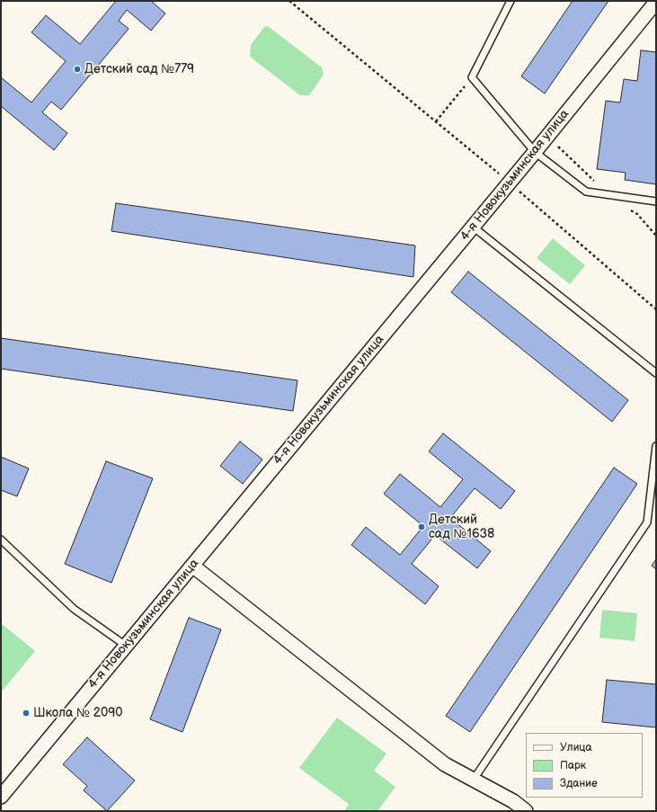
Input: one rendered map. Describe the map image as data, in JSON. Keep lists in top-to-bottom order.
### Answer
{
  "streets": {
    "street": ["4-я Новокузьминская улица"]
  },
  "places": ["Детский сад №779", "Детский сад №1638", "Школа № 2090"],
  "legend": ["Улица", "Парк", "Здание"]
}
